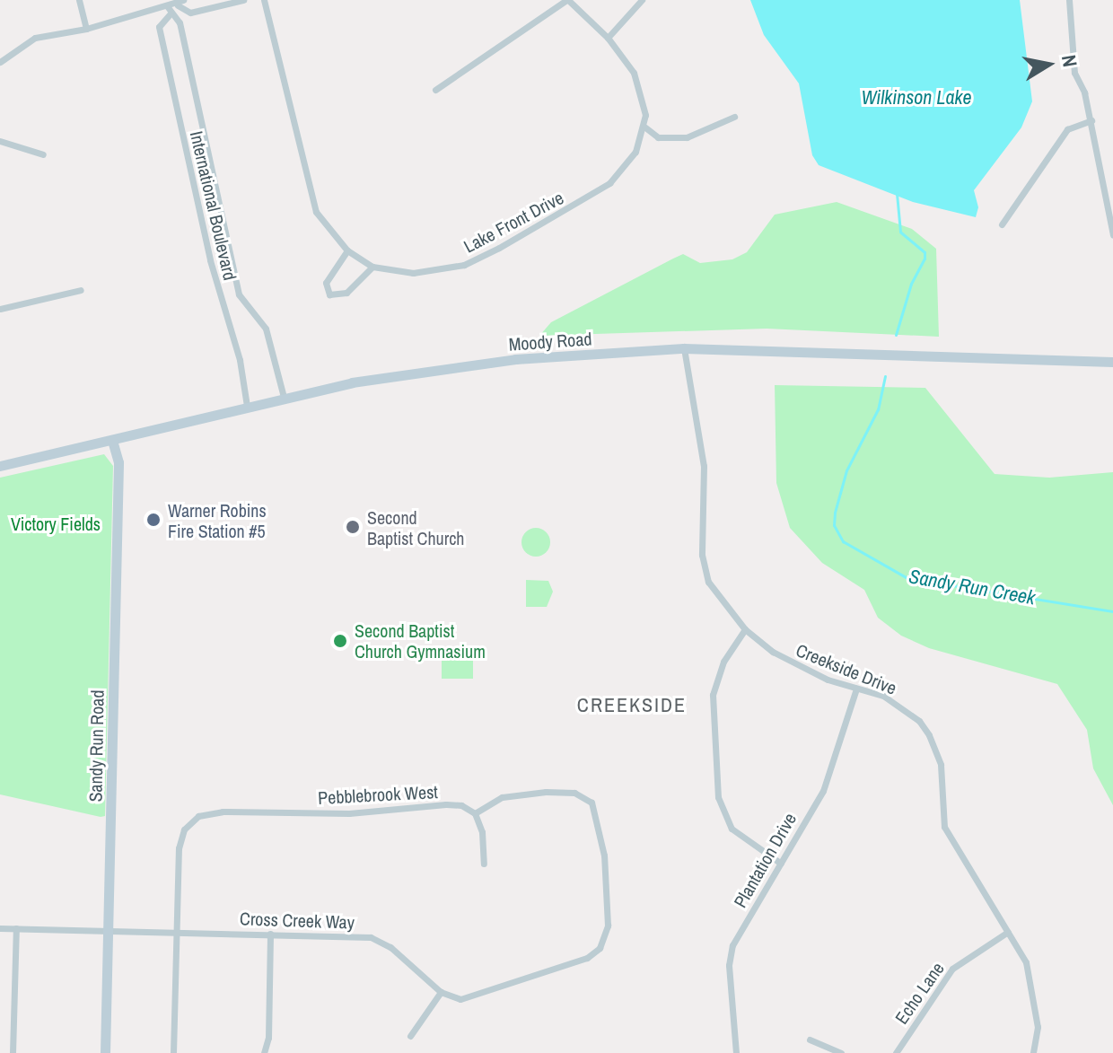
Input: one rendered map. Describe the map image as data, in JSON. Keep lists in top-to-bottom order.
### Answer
{
  "streets": {
    "main road": ["Moody Road", "Sandy Run Road"],
    "street": [
      "International Boulevard",
      "Lake Front Drive",
      "Creekside Drive",
      "Pebblebrook West",
      "Plantation Drive",
      "Cross Creek Way",
      "Echo Lane"
    ]
  },
  "crossings": [
    ["International Boulevard", "Moody Road"],
    ["Moody Road", "Creekside Drive"],
    ["Moody Road", "Sandy Run Road"],
    ["Creekside Drive", "Plantation Drive"],
    ["Creekside Drive", "Echo Lane"],
    ["Sandy Run Road", "Cross Creek Way"],
    ["Pebblebrook West", "Cross Creek Way"]
  ],
  "districts": ["CREEKSIDE"],
  "water": ["Wilkinson Lake", "Sandy Run Creek"],
  "parks": ["Victory Fields"],
  "places": ["Warner Robins Fire Station #5", "Second Baptist Church", "Second Baptist Church Gymnasium"],
  "north": "right"
}
